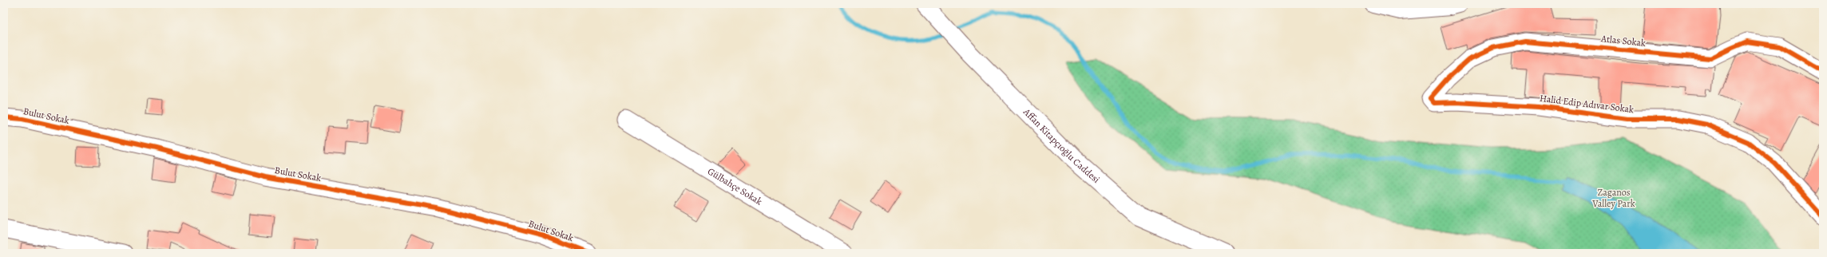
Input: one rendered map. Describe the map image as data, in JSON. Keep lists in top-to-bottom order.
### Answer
{
  "streets": {
    "street": [
      "Atlas Sokak",
      "Halid Edip Adıvar Sokak",
      "Bulut Sokak",
      "Affan Kitapçıoğlu Caddesi",
      "Gülbahçe Sokak"
    ]
  },
  "crossings": [
    ["Atlas Sokak", "Halid Edip Adıvar Sokak"]
  ],
  "parks": ["Zaganos Valley Park"]
}
